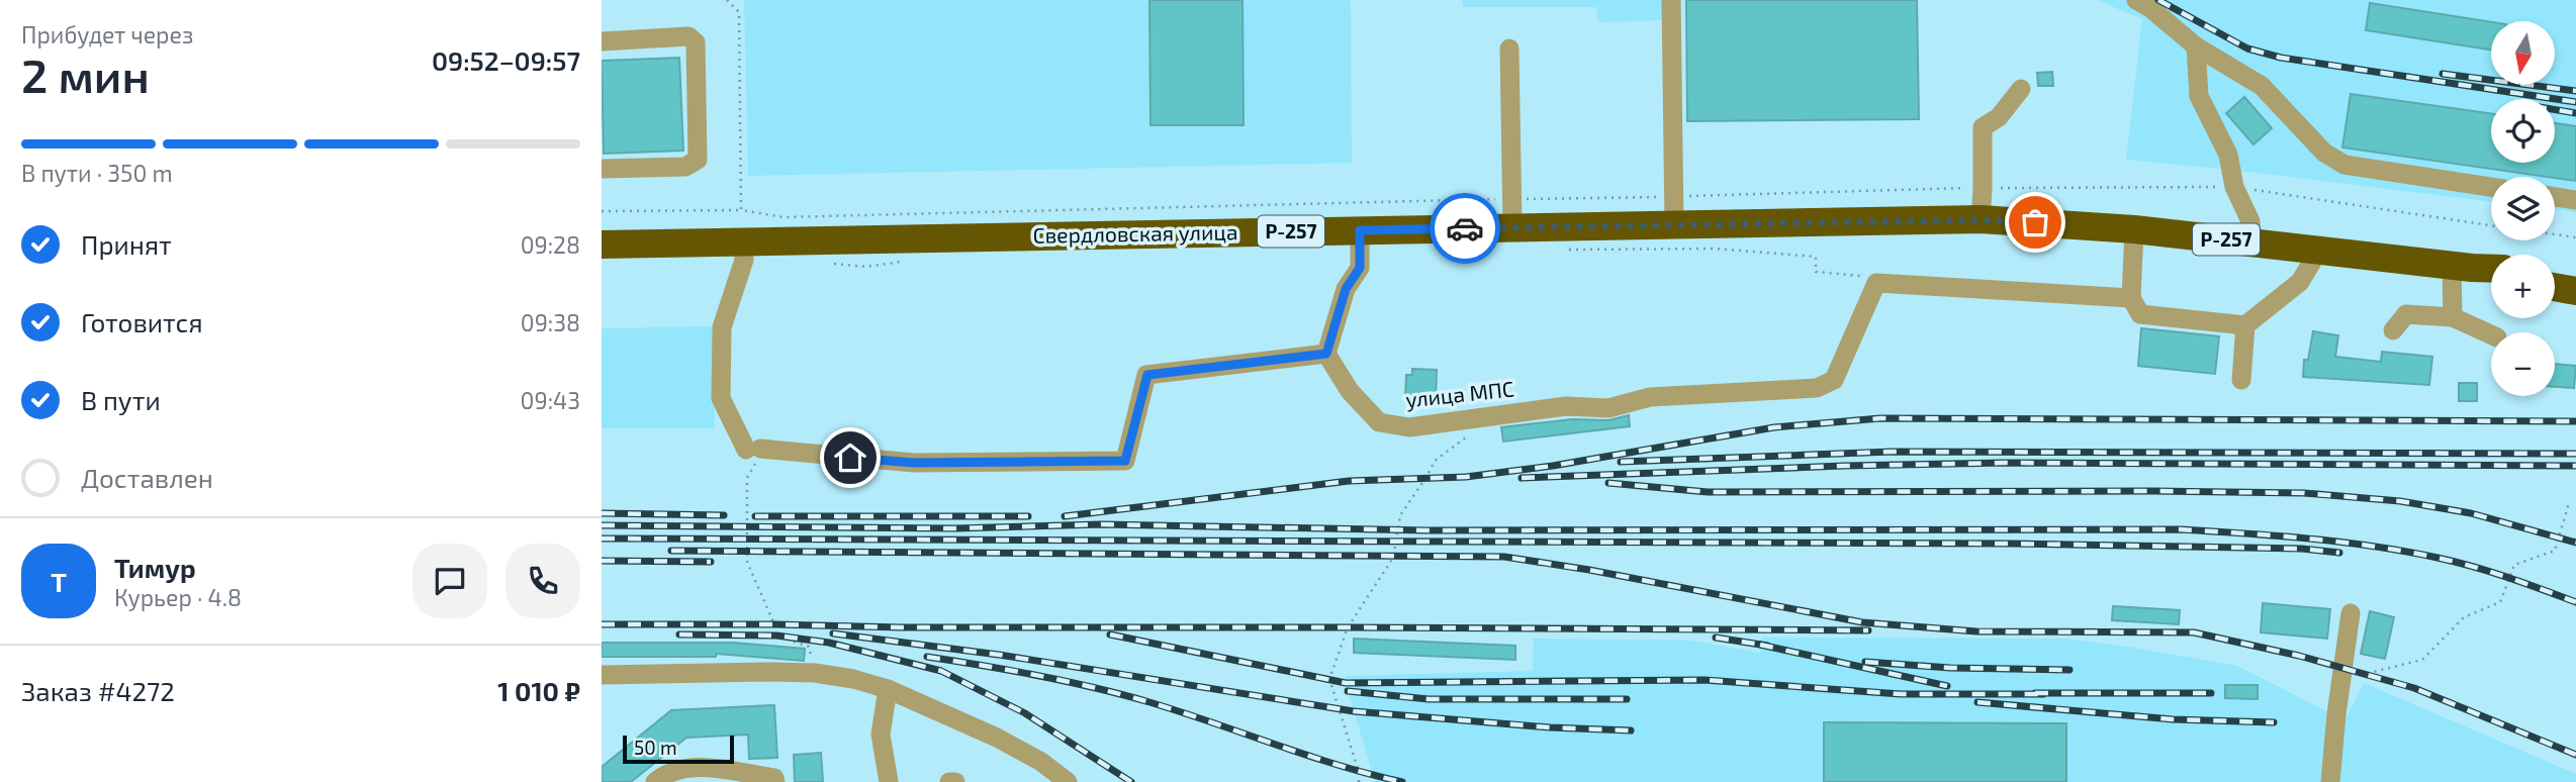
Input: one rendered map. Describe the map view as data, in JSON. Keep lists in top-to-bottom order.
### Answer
{
  "streets": {
    "highway": ["Р-257", "Свердловская улица"],
    "street": ["улица МПС"]
  },
  "scale_bar": "50 m",
  "north": "bottom",
  "page": {
    "heading": ["2 мин", "Прибудет через", "09:52–09:57"],
    "panel": [
      "Тимур",
      "Курьер · 4.8",
      "Заказ #4272",
      "1 010 ₽"
    ],
    "map_buttons": ["+", "−"],
    "bar": "В пути · 350 m",
    "list": [
      ["Принят", "09:28"],
      ["Готовится", "09:38"],
      ["В пути", "09:43"],
      "Доставлен"
    ],
    "round": "Т",
    "scale": "50 m"
  }
}
